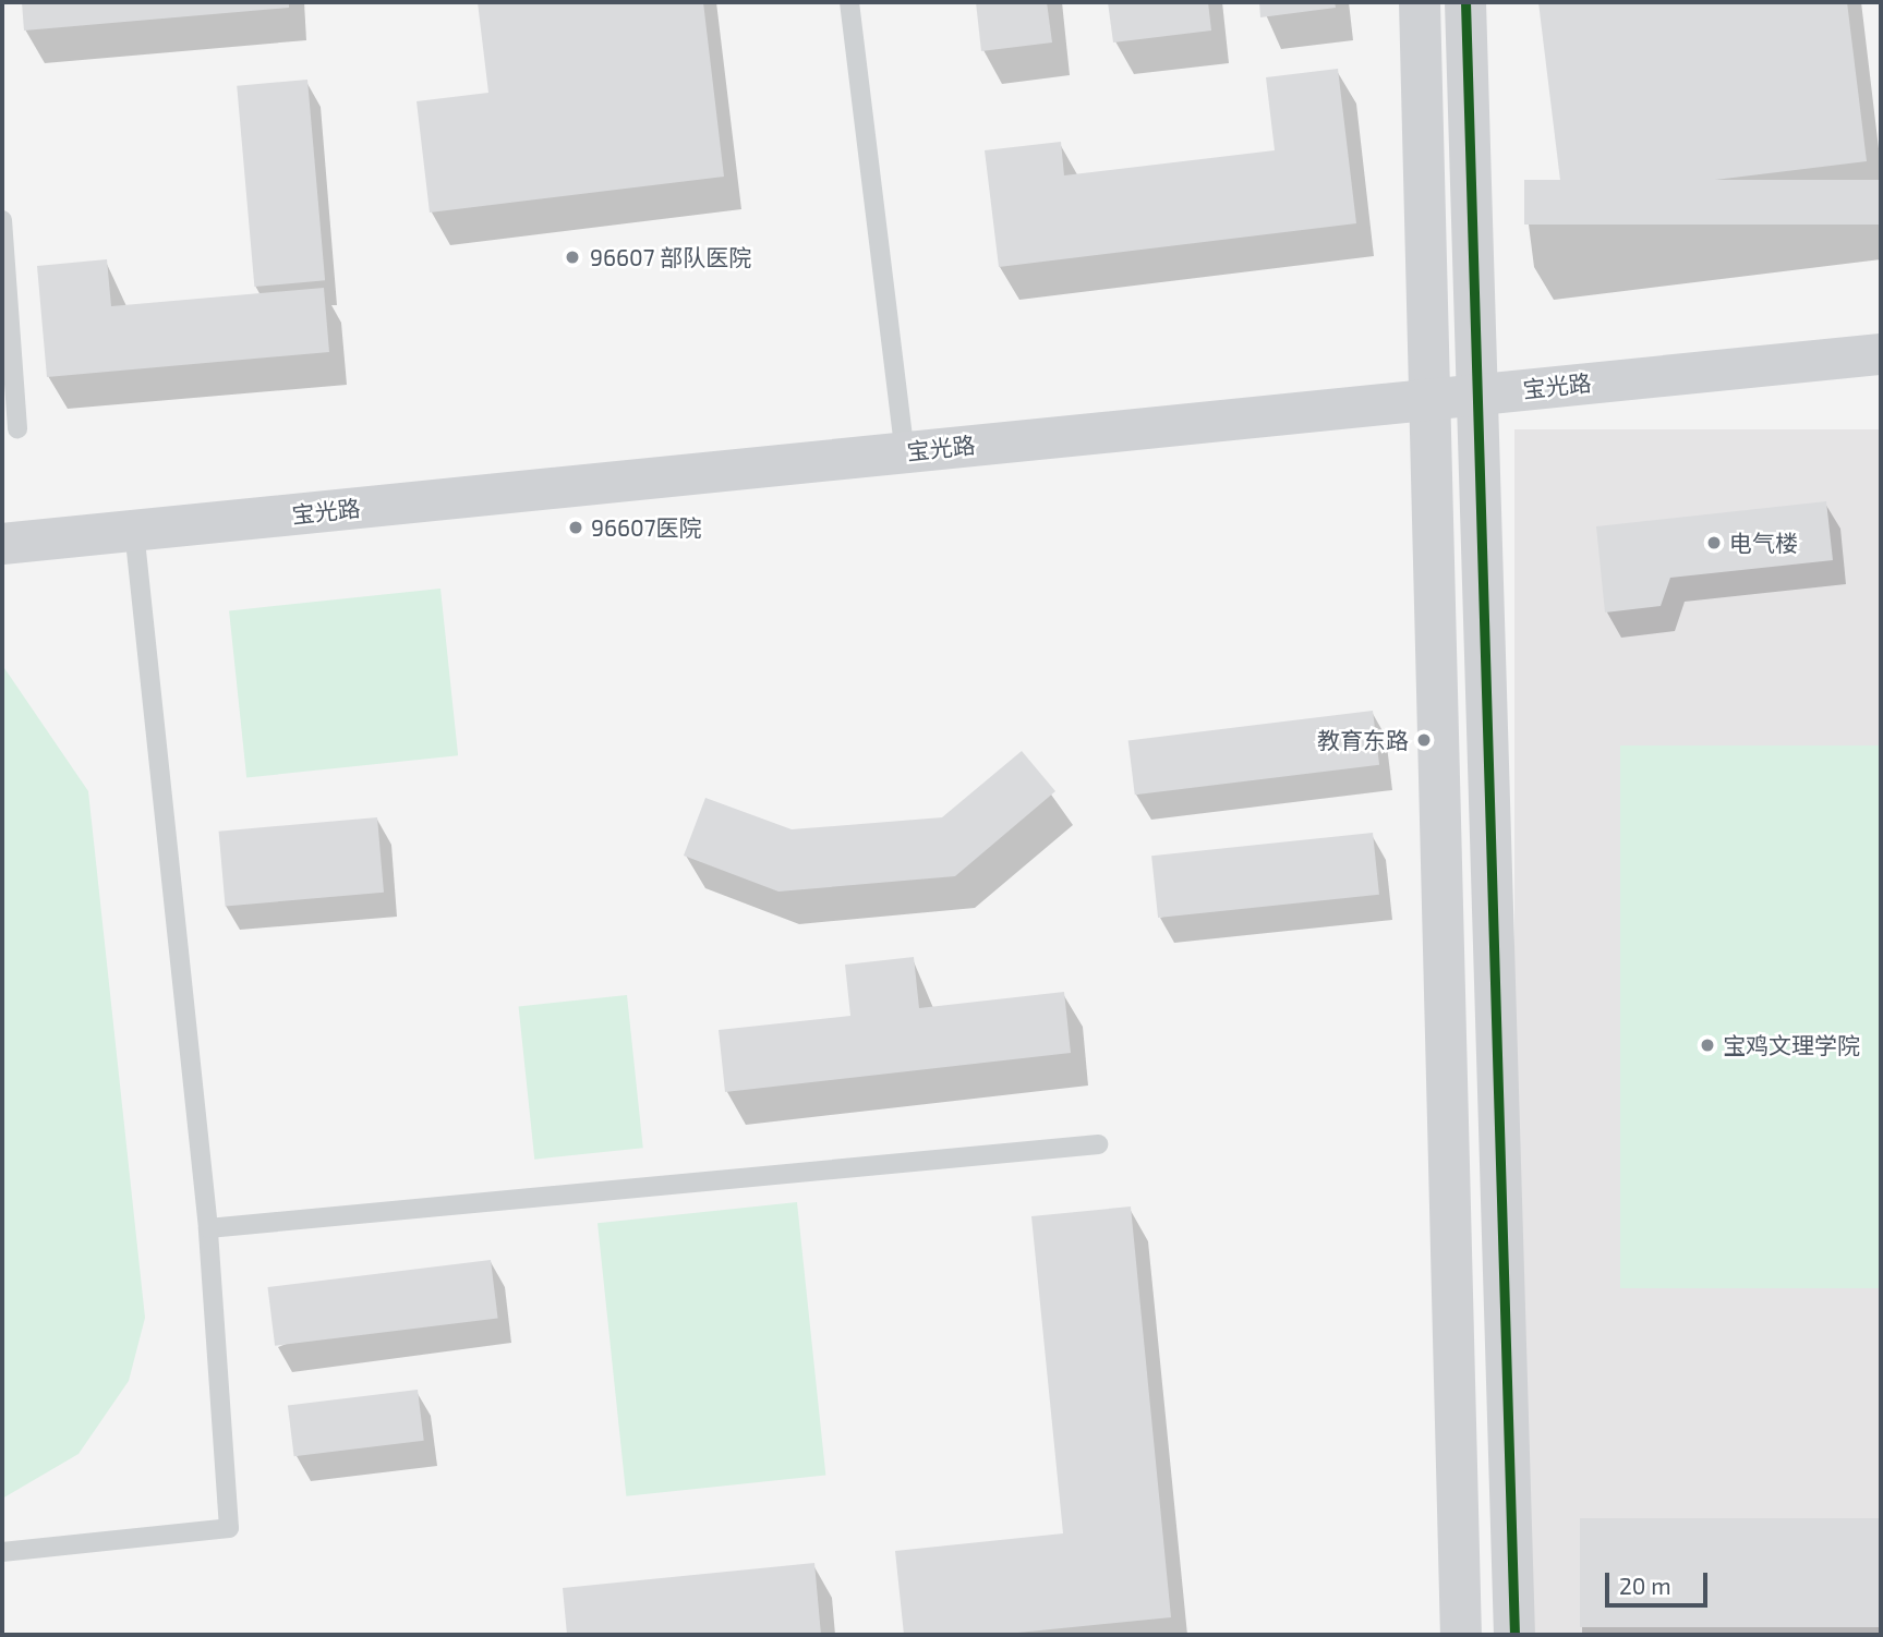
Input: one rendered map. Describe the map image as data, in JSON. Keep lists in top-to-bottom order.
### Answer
{
  "streets": {
    "street": ["宝光路"]
  },
  "places": [
    "96607 部队医院",
    "96607医院",
    "电气楼",
    "教育东路",
    "宝鸡文理学院"
  ],
  "scale_bar": "20 m"
}
